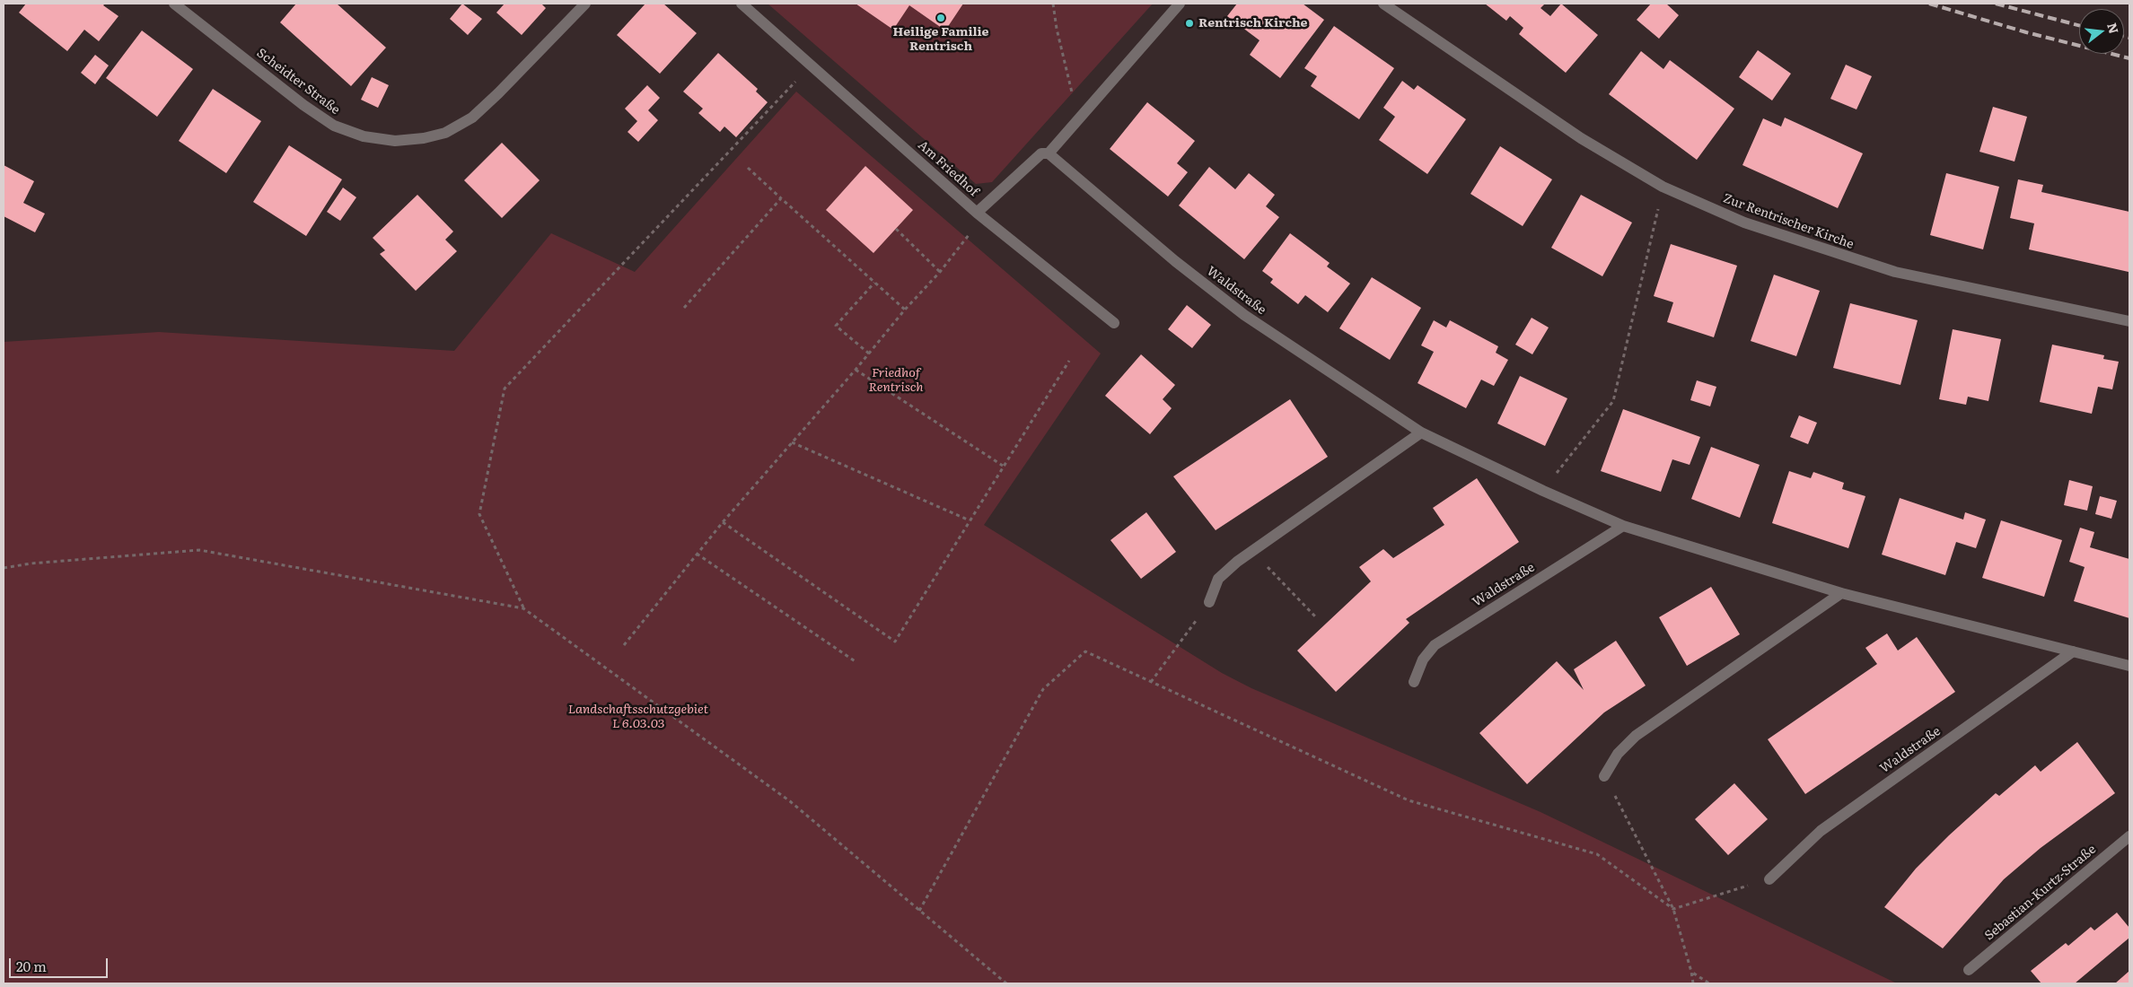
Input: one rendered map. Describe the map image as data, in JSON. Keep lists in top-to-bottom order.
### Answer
{
  "streets": {
    "street": [
      "Scheidter Straße",
      "Am Friedhof",
      "Zur Rentrischer Kirche",
      "Waldstraße",
      "Sebastian-Kurtz-Straße"
    ]
  },
  "crossings": [
    ["Am Friedhof", "Waldstraße"]
  ],
  "parks": ["Friedhof Rentrisch", "Landschaftsschutzgebiet L 6.03.03"],
  "places": ["Heilige Familie Rentrisch", "Rentrisch Kirche"],
  "scale_bar": "20 m",
  "north": "right"
}
